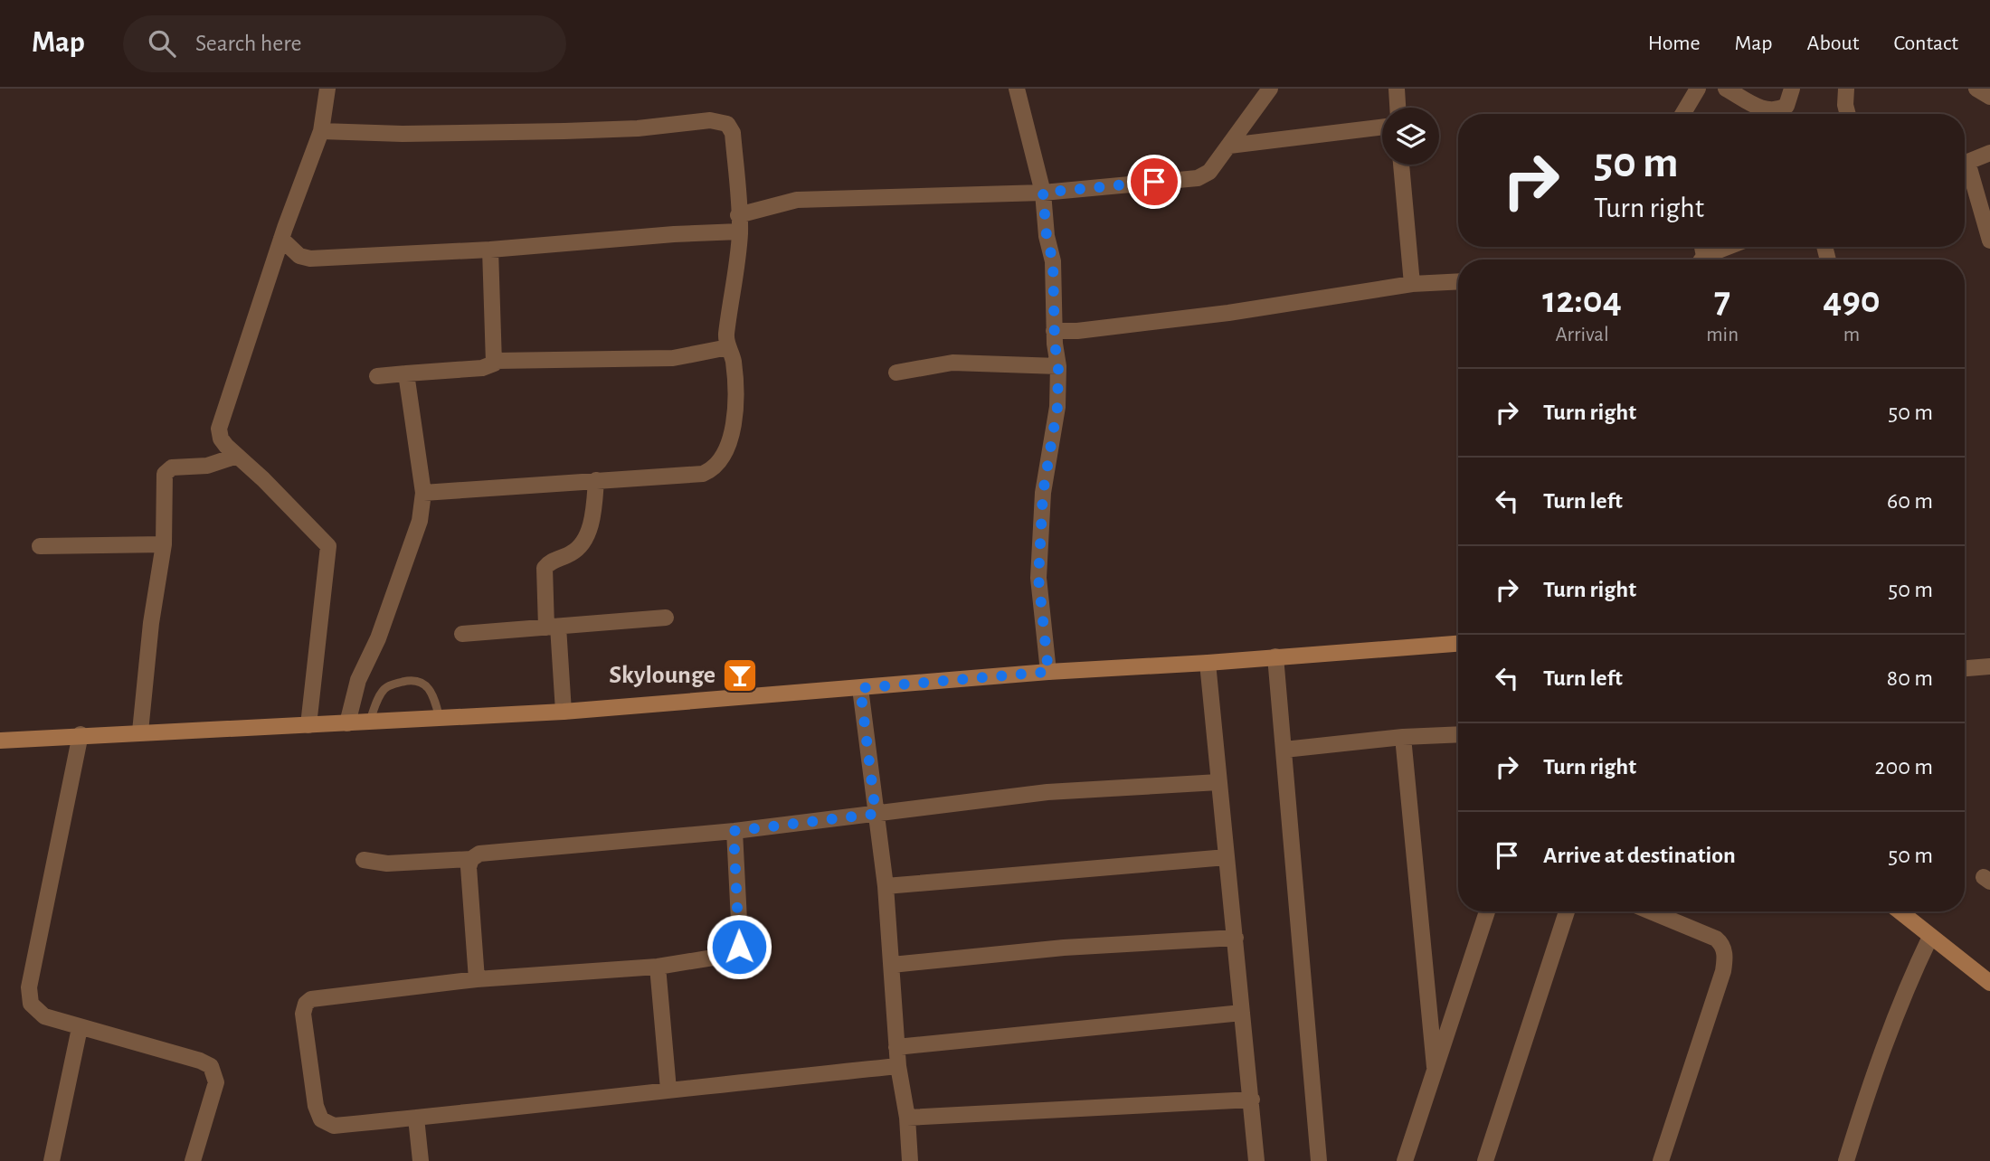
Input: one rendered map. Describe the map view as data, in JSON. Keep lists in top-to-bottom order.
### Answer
{
  "places": {
    "bar": ["Skylounge"]
  },
  "page": {
    "header": "Map",
    "search": "Search here",
    "nav": [
      "Home",
      "Map",
      "About",
      "Contact"
    ],
    "turn": ["50 m", "Turn right"],
    "eta": [
      "12:04",
      "Arrival",
      "7",
      "min",
      "490",
      "m"
    ],
    "list": [
      {
        "name": "Turn right",
        "value": "50 m"
      },
      {
        "name": "Turn left",
        "value": "60 m"
      },
      {
        "name": "Turn right",
        "value": "50 m"
      },
      {
        "name": "Turn left",
        "value": "80 m"
      },
      {
        "name": "Turn right",
        "value": "200 m"
      },
      {
        "name": "Arrive at destination",
        "value": "50 m"
      }
    ]
  }
}
